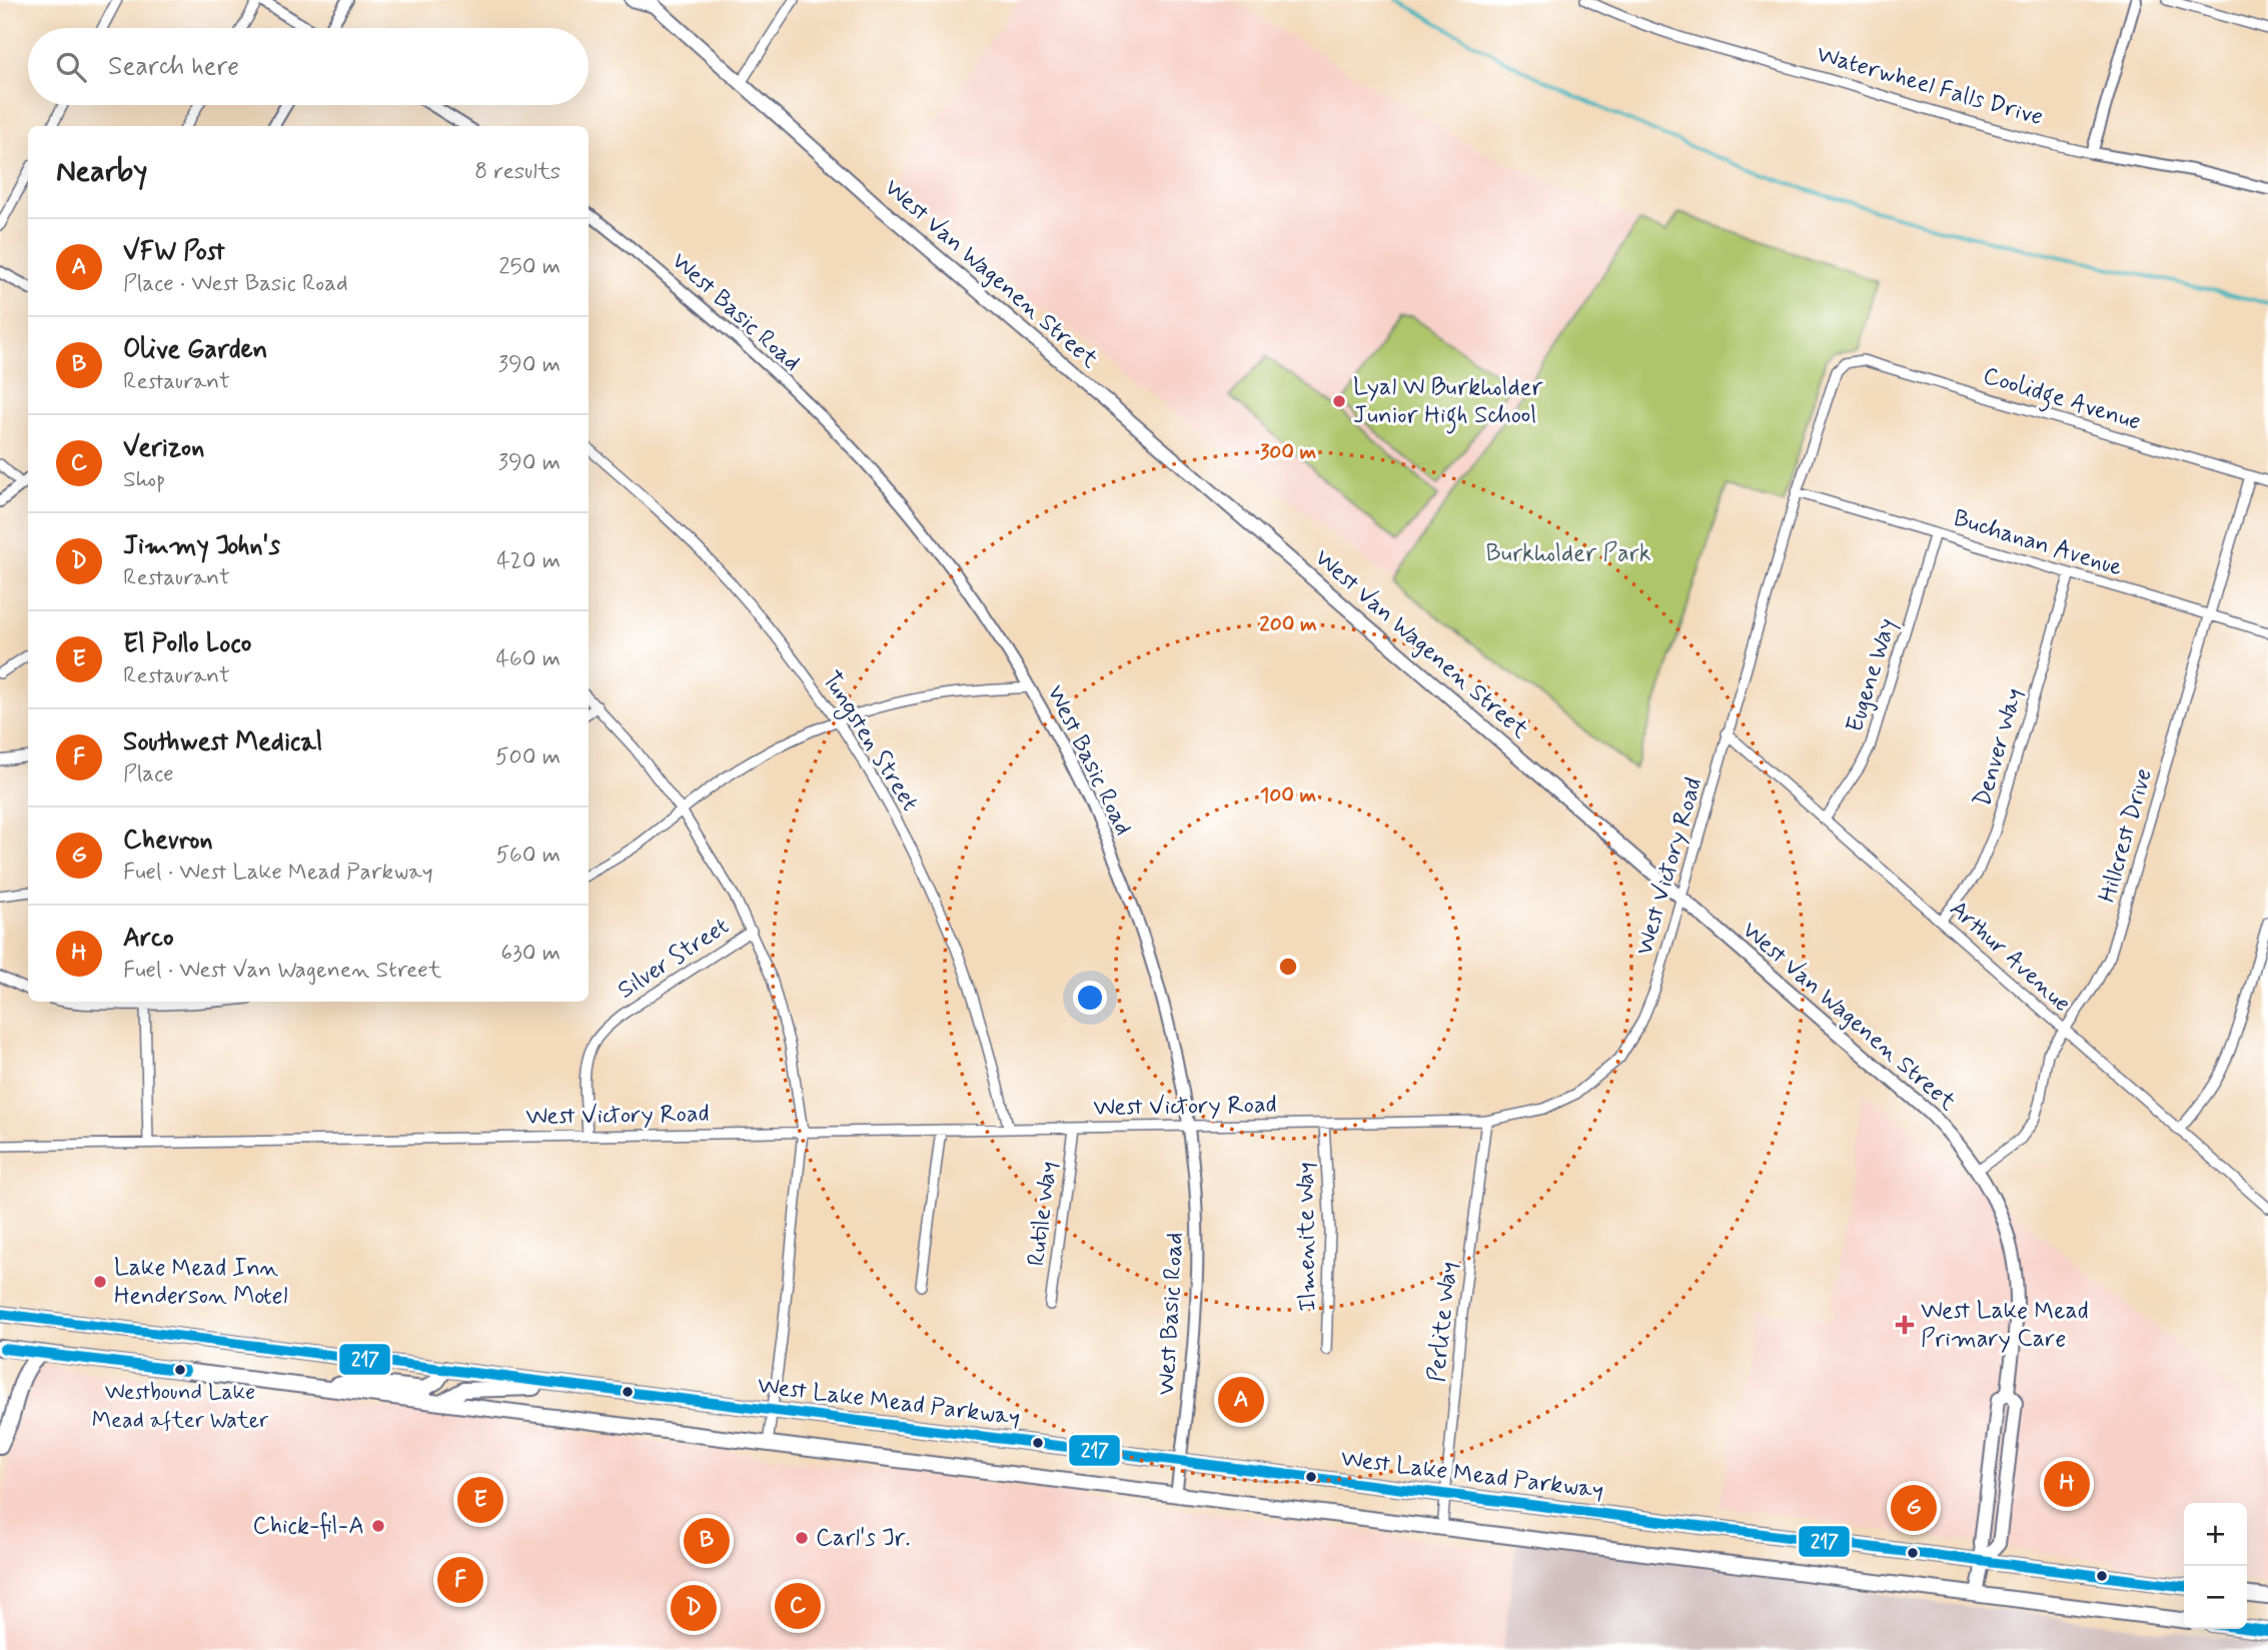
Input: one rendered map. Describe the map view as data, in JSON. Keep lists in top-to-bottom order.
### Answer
{
  "streets": {
    "main road": ["West Van Wagenen Street", "West Lake Mead Parkway"],
    "street": [
      "Waterwheel Falls Drive",
      "West Basic Road",
      "Coolidge Avenue",
      "Buchanan Avenue",
      "Eugene Way",
      "Tungsten Street",
      "Denver Way",
      "Hillcrest Drive",
      "West Victory Road",
      "Arthur Avenue",
      "Silver Street",
      "Rutile Way",
      "Ilmenite Way",
      "Perlite Way"
    ]
  },
  "crossings": [
    ["West Van Wagenen Street", "Hillcrest Drive"],
    ["West Van Wagenen Street", "West Victory Road"],
    ["West Van Wagenen Street", "West Lake Mead Parkway"],
    ["West Basic Road", "West Victory Road"],
    ["West Basic Road", "West Lake Mead Parkway"],
    ["Coolidge Avenue", "Hillcrest Drive"],
    ["Coolidge Avenue", "West Victory Road"],
    ["Buchanan Avenue", "Eugene Way"],
    ["Buchanan Avenue", "Denver Way"],
    ["Buchanan Avenue", "Hillcrest Drive"],
    ["Buchanan Avenue", "West Victory Road"],
    ["Eugene Way", "Arthur Avenue"],
    ["Tungsten Street", "West Victory Road"],
    ["Denver Way", "Arthur Avenue"],
    ["Hillcrest Drive", "Arthur Avenue"],
    ["West Victory Road", "Arthur Avenue"],
    ["West Victory Road", "Silver Street"],
    ["West Victory Road", "Rutile Way"],
    ["West Victory Road", "Ilmenite Way"],
    ["West Victory Road", "Perlite Way"],
    ["Perlite Way", "West Lake Mead Parkway"]
  ],
  "parks": ["Burkholder Park"],
  "places": {
    "other": [
      "Lyal W Burkholder Junior High School",
      "Lake Mead Inn Henderson Motel",
      "Westbound Lake Mead after Water",
      "Chick-fil-A",
      "Carl's Jr."
    ],
    "health": ["West Lake Mead Primary Care"]
  },
  "lines": ["transit line 217"],
  "page": {
    "search": "Search here",
    "heading": ["Nearby", "8 results"],
    "list": [
      {
        "mark": "A",
        "name": "VFW Post",
        "note": "Place · West Basic Road",
        "value": "250 m"
      },
      {
        "mark": "B",
        "name": "Olive Garden",
        "note": "Restaurant",
        "value": "390 m"
      },
      {
        "mark": "C",
        "name": "Verizon",
        "note": "Shop",
        "value": "390 m"
      },
      {
        "mark": "D",
        "name": "Jimmy John's",
        "note": "Restaurant",
        "value": "420 m"
      },
      {
        "mark": "E",
        "name": "El Pollo Loco",
        "note": "Restaurant",
        "value": "460 m"
      },
      {
        "mark": "F",
        "name": "Southwest Medical",
        "note": "Place",
        "value": "500 m"
      },
      {
        "mark": "G",
        "name": "Chevron",
        "note": "Fuel · West Lake Mead Parkway",
        "value": "560 m"
      },
      {
        "mark": "H",
        "name": "Arco",
        "note": "Fuel · West Van Wagenen Street",
        "value": "630 m"
      }
    ],
    "pins": [
      "A",
      "H",
      "E",
      "G",
      "B",
      "F",
      "C",
      "D"
    ],
    "map_buttons": ["+", "−"]
  },
  "rings": ["300 m", "200 m", "100 m"]
}
